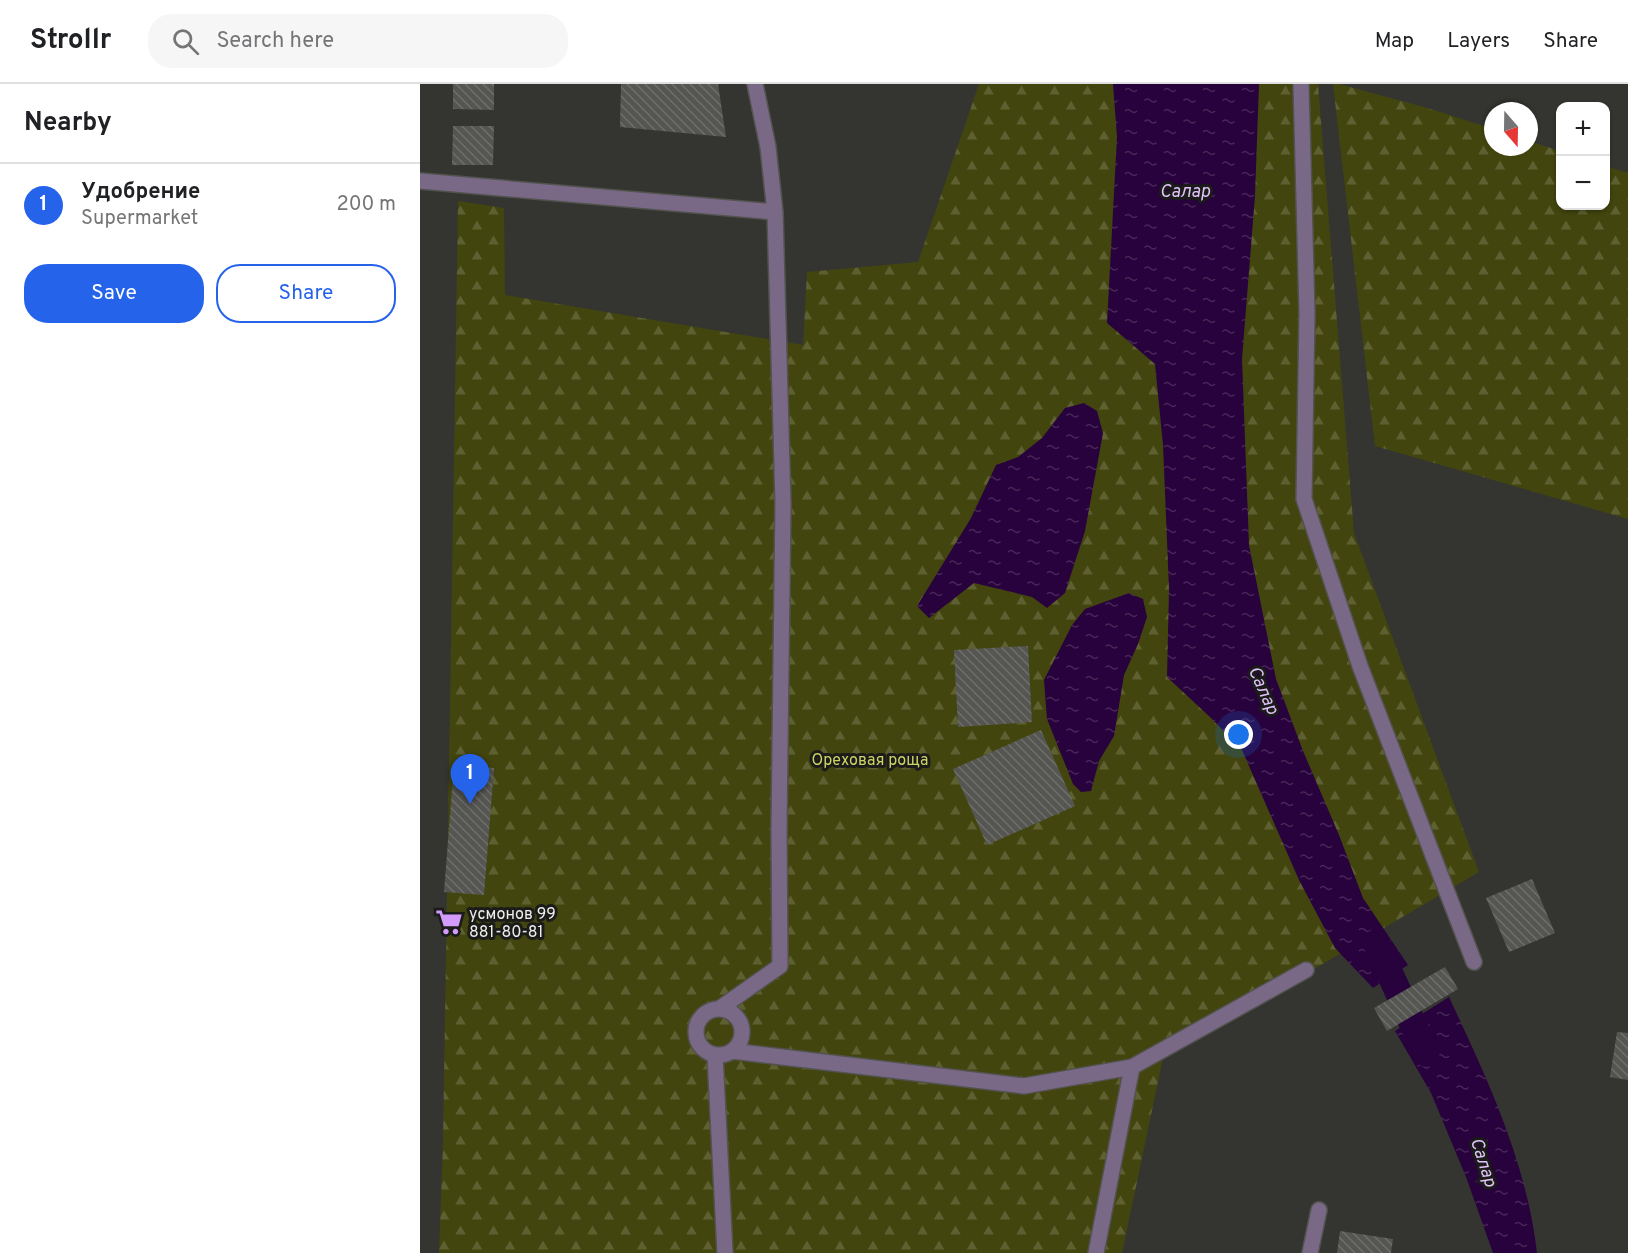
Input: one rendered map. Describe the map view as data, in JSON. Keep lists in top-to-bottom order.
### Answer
{
  "water": ["Салар"],
  "parks": ["Ореховая роща"],
  "places": {
    "supermarket": ["усмонов 99 881-80-81"]
  },
  "north": "bottom",
  "page": {
    "header": "Strollr",
    "search": "Search here",
    "nav": ["Map", "Layers", "Share"],
    "heading": "Nearby",
    "map_buttons": ["+", "−"],
    "list": [
      {
        "mark": "1",
        "name": "Удобрение",
        "note": "Supermarket",
        "value": "200 m"
      }
    ],
    "buttons": ["Save", "Share"],
    "pins": "1"
  }
}
